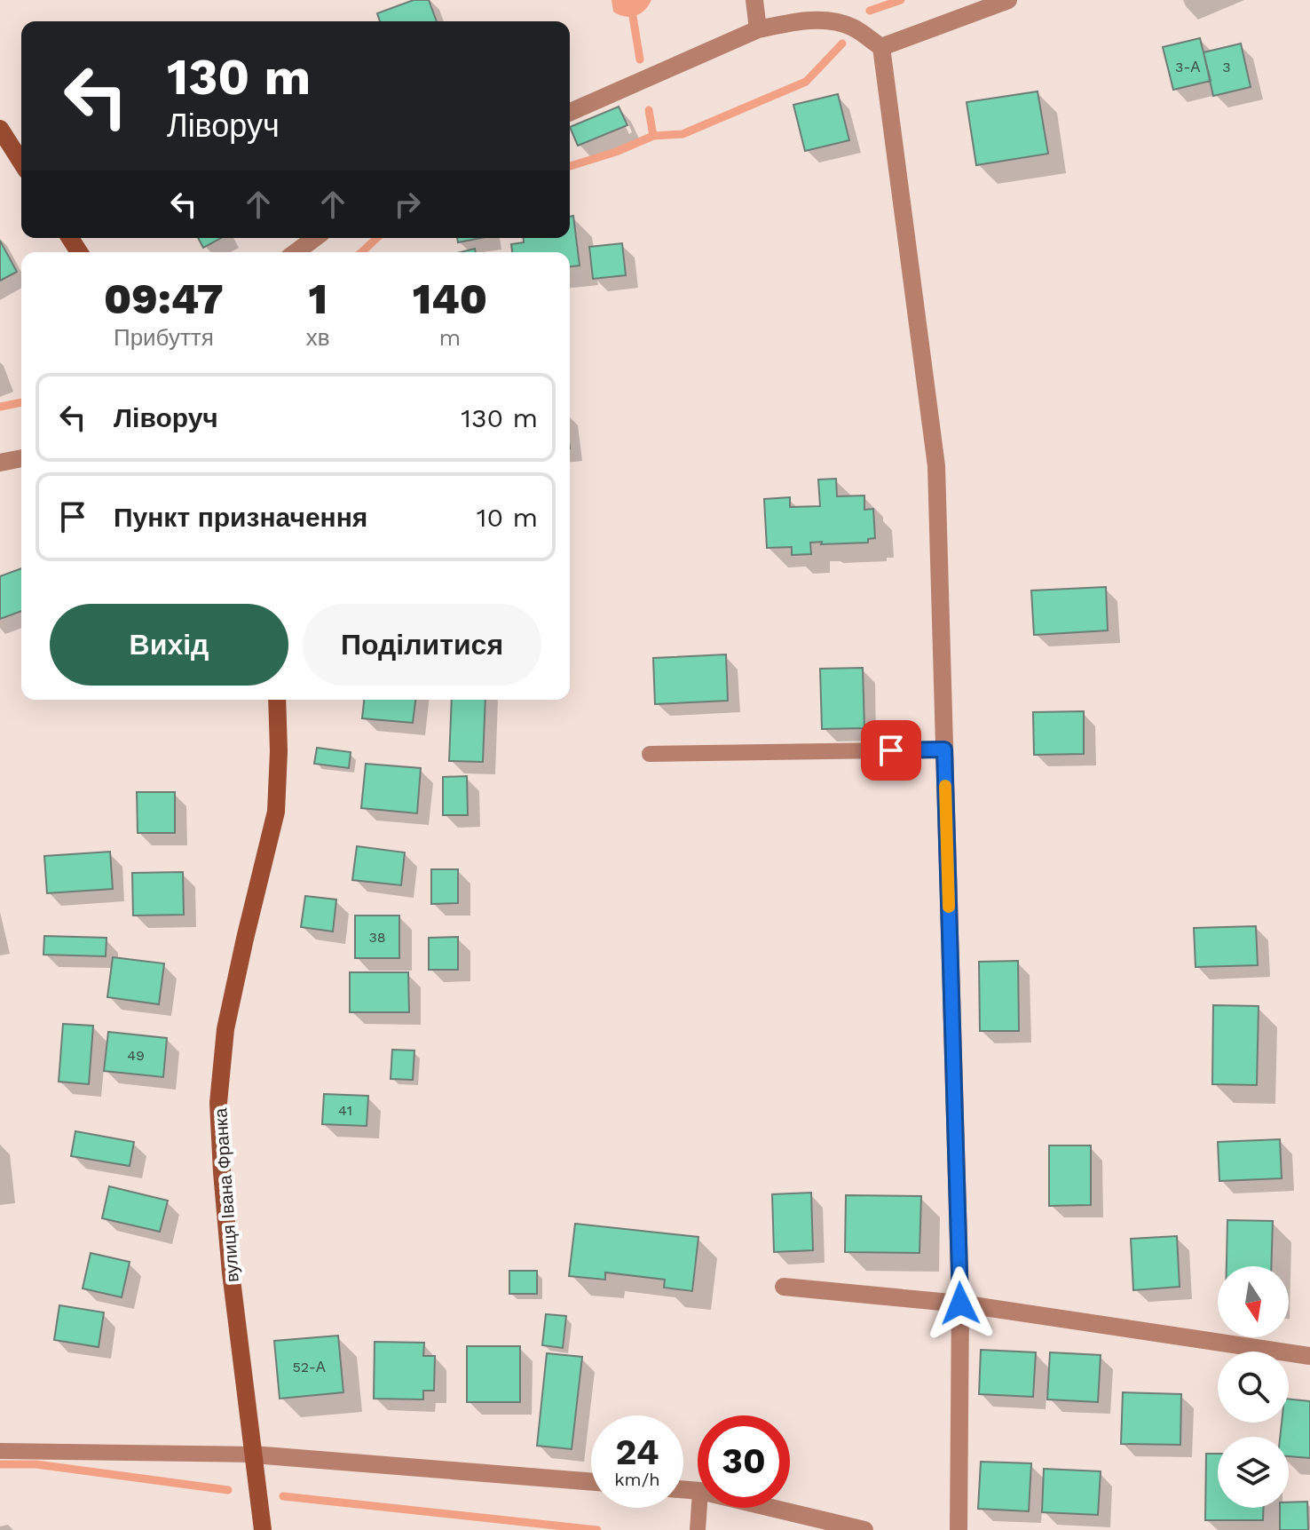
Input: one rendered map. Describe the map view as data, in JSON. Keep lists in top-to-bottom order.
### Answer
{
  "streets": {
    "main road": ["вулиця Івана Франка"]
  },
  "house_numbers": [
    "3-А",
    "3",
    "38",
    "49",
    "41",
    "52-А"
  ],
  "north": "bottom",
  "page": {
    "turn": ["130 m", "Ліворуч"],
    "eta": [
      "09:47",
      "Прибуття",
      "1",
      "хв",
      "140",
      "m"
    ],
    "list": [
      {
        "name": "Ліворуч",
        "value": "130 m"
      },
      {
        "name": "Пункт призначення",
        "value": "10 m"
      }
    ],
    "buttons": ["Вихід", "Поділитися"],
    "speed": "24 km/h",
    "limit": "30"
  }
}
